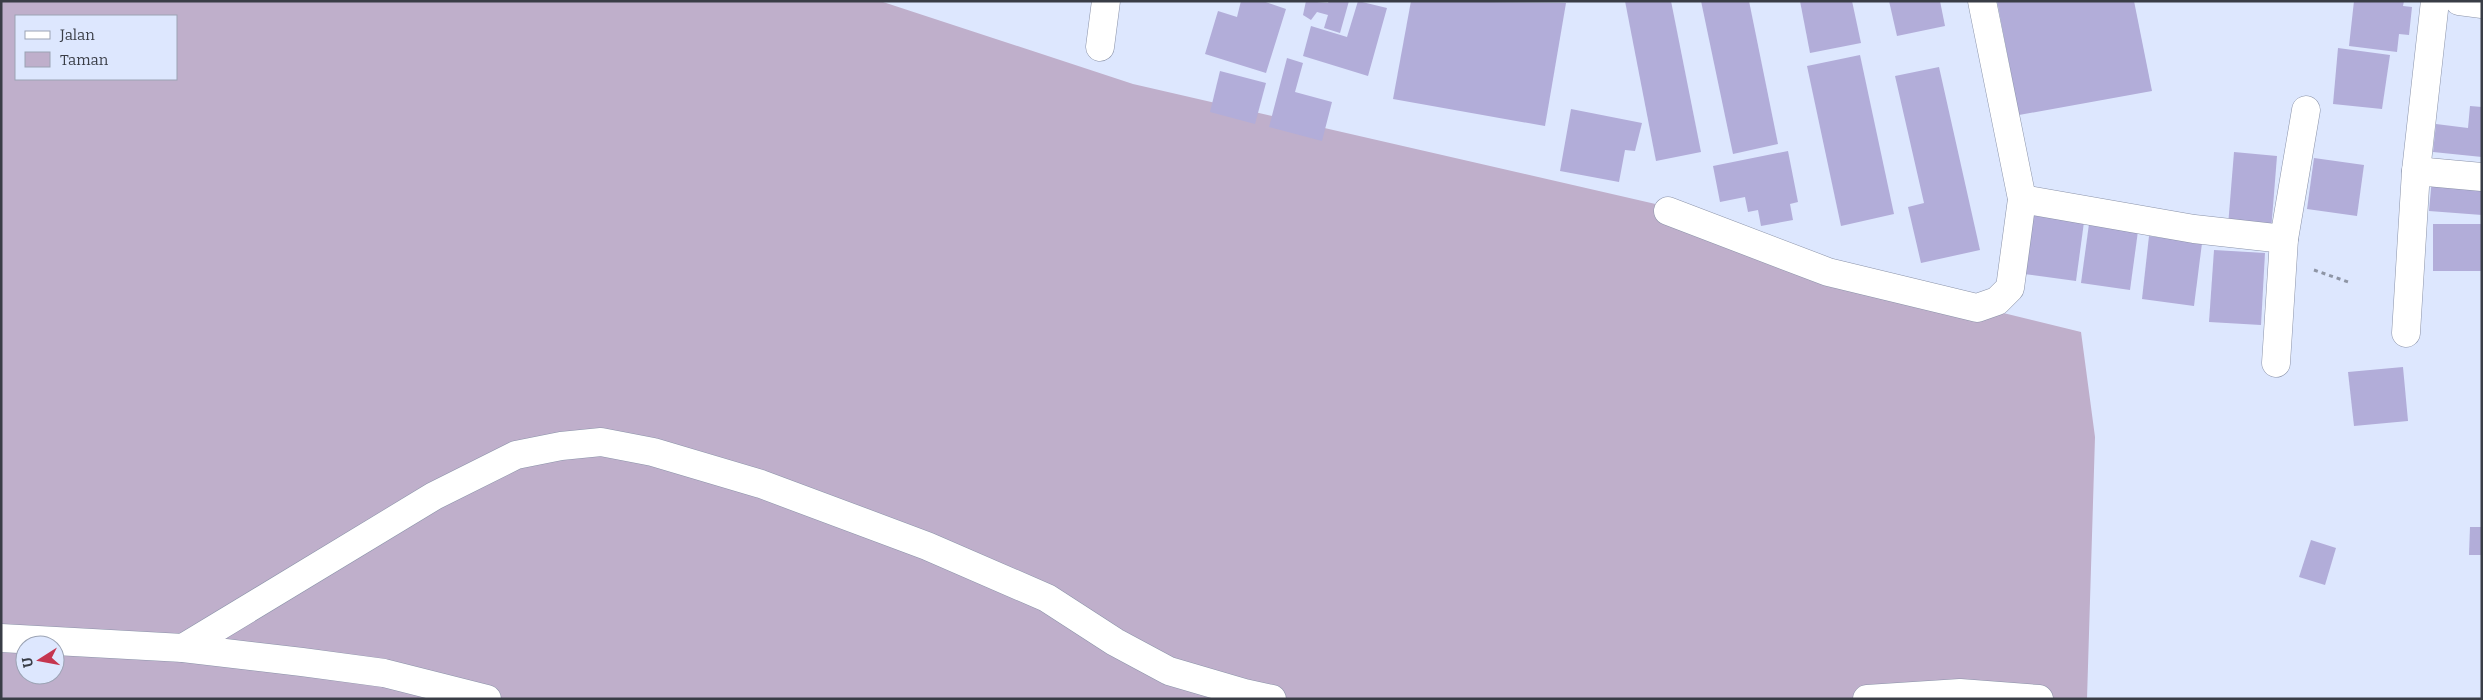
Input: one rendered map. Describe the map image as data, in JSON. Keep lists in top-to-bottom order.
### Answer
{
  "legend": ["Jalan", "Taman"],
  "north": "left"
}
